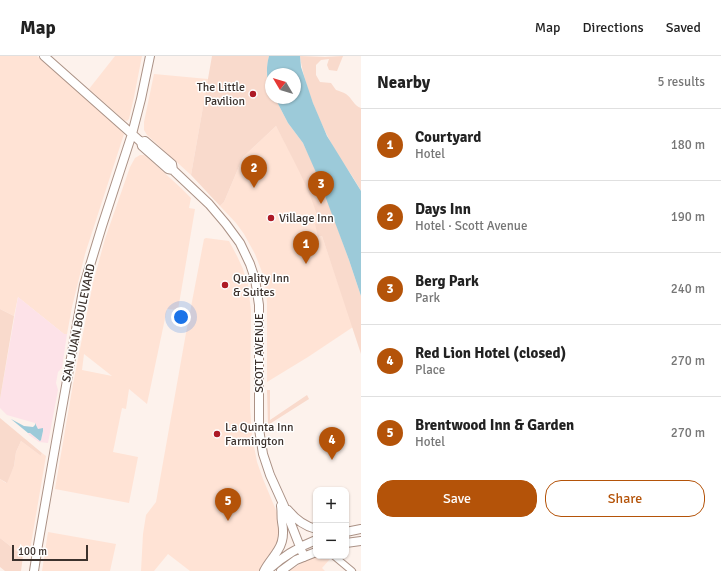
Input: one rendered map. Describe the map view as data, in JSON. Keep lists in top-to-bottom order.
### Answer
{
  "streets": {
    "main road": ["SAN JUAN BOULEVARD", "SCOTT AVENUE"]
  },
  "crossings": [
    ["SAN JUAN BOULEVARD", "SCOTT AVENUE"]
  ],
  "places": [
    "The Little Pavilion",
    "Village Inn",
    "Quality Inn & Suites",
    "La Quinta Inn Farmington"
  ],
  "scale_bar": "100 m",
  "north": "top left",
  "page": {
    "header": "Map",
    "nav": ["Map", "Directions", "Saved"],
    "heading": ["Nearby", "5 results"],
    "list": [
      {
        "mark": "1",
        "name": "Courtyard",
        "note": "Hotel",
        "value": "180 m"
      },
      {
        "mark": "2",
        "name": "Days Inn",
        "note": "Hotel · Scott Avenue",
        "value": "190 m"
      },
      {
        "mark": "3",
        "name": "Berg Park",
        "note": "Park",
        "value": "240 m"
      },
      {
        "mark": "4",
        "name": "Red Lion Hotel (closed)",
        "note": "Place",
        "value": "270 m"
      },
      {
        "mark": "5",
        "name": "Brentwood Inn & Garden",
        "note": "Hotel",
        "value": "270 m"
      }
    ],
    "pins": [
      "2",
      "3",
      "1",
      "4",
      "5"
    ],
    "buttons": ["Save", "Share"],
    "map_buttons": ["+", "−"],
    "scale": "100 m"
  }
}
